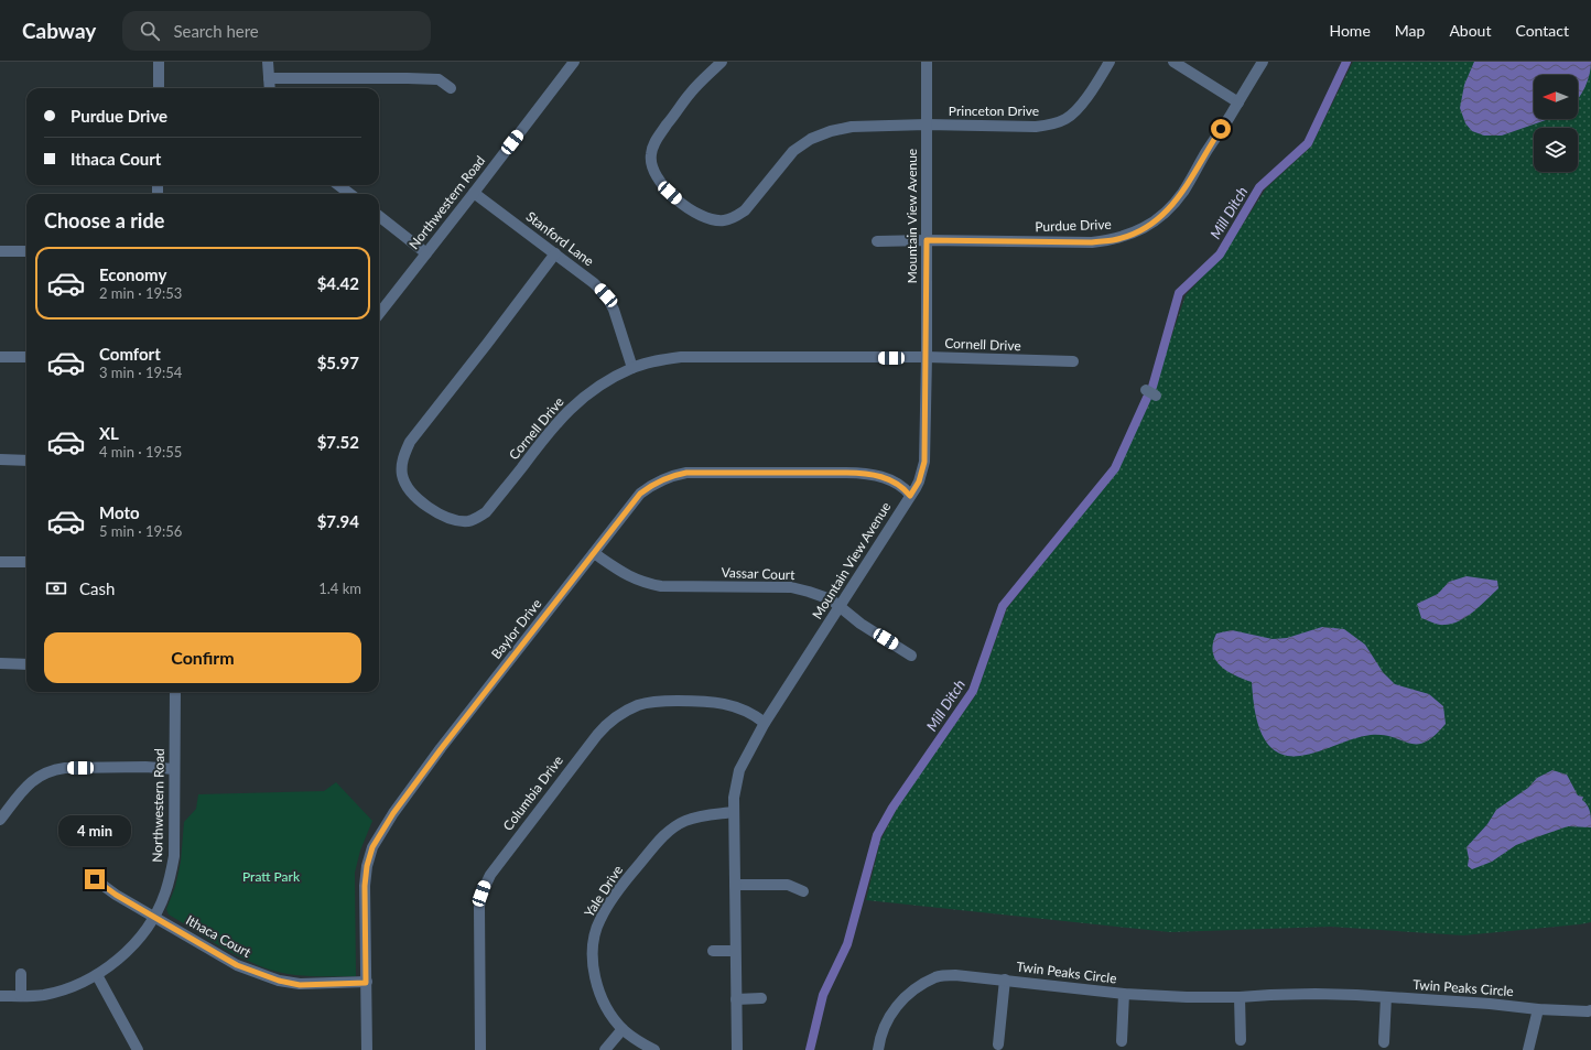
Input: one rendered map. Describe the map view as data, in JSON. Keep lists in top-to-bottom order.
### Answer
{
  "streets": {
    "street": [
      "Princeton Drive",
      "Northwestern Road",
      "Mountain View Avenue",
      "Purdue Drive",
      "Stanford Lane",
      "Cornell Drive",
      "Vassar Court",
      "Baylor Drive",
      "Columbia Drive",
      "Yale Drive",
      "Ithaca Court",
      "Twin Peaks Circle"
    ]
  },
  "crossings": [
    ["Princeton Drive", "Mountain View Avenue"],
    ["Northwestern Road", "Stanford Lane"],
    ["Northwestern Road", "Ithaca Court"],
    ["Mountain View Avenue", "Purdue Drive"],
    ["Mountain View Avenue", "Cornell Drive"],
    ["Mountain View Avenue", "Vassar Court"],
    ["Mountain View Avenue", "Baylor Drive"],
    ["Mountain View Avenue", "Columbia Drive"],
    ["Mountain View Avenue", "Yale Drive"],
    ["Stanford Lane", "Cornell Drive"],
    ["Vassar Court", "Baylor Drive"],
    ["Baylor Drive", "Ithaca Court"]
  ],
  "water": ["Mill Ditch"],
  "parks": ["Pratt Park"],
  "north": "left",
  "page": {
    "header": "Cabway",
    "search": "Search here",
    "nav": [
      "Home",
      "Map",
      "About",
      "Contact"
    ],
    "banner": ["Purdue Drive", "Ithaca Court"],
    "heading": "Choose a ride",
    "list": [
      {
        "name": "Economy",
        "note": "2 min · 19:53",
        "value": "$4.42"
      },
      {
        "name": "Comfort",
        "note": "3 min · 19:54",
        "value": "$5.97"
      },
      {
        "name": "XL",
        "note": "4 min · 19:55",
        "value": "$7.52"
      },
      {
        "name": "Moto",
        "note": "5 min · 19:56",
        "value": "$7.94"
      }
    ],
    "pay": ["Cash", "1.4 km"],
    "buttons": "Confirm",
    "bubble": "4 min"
  }
}
